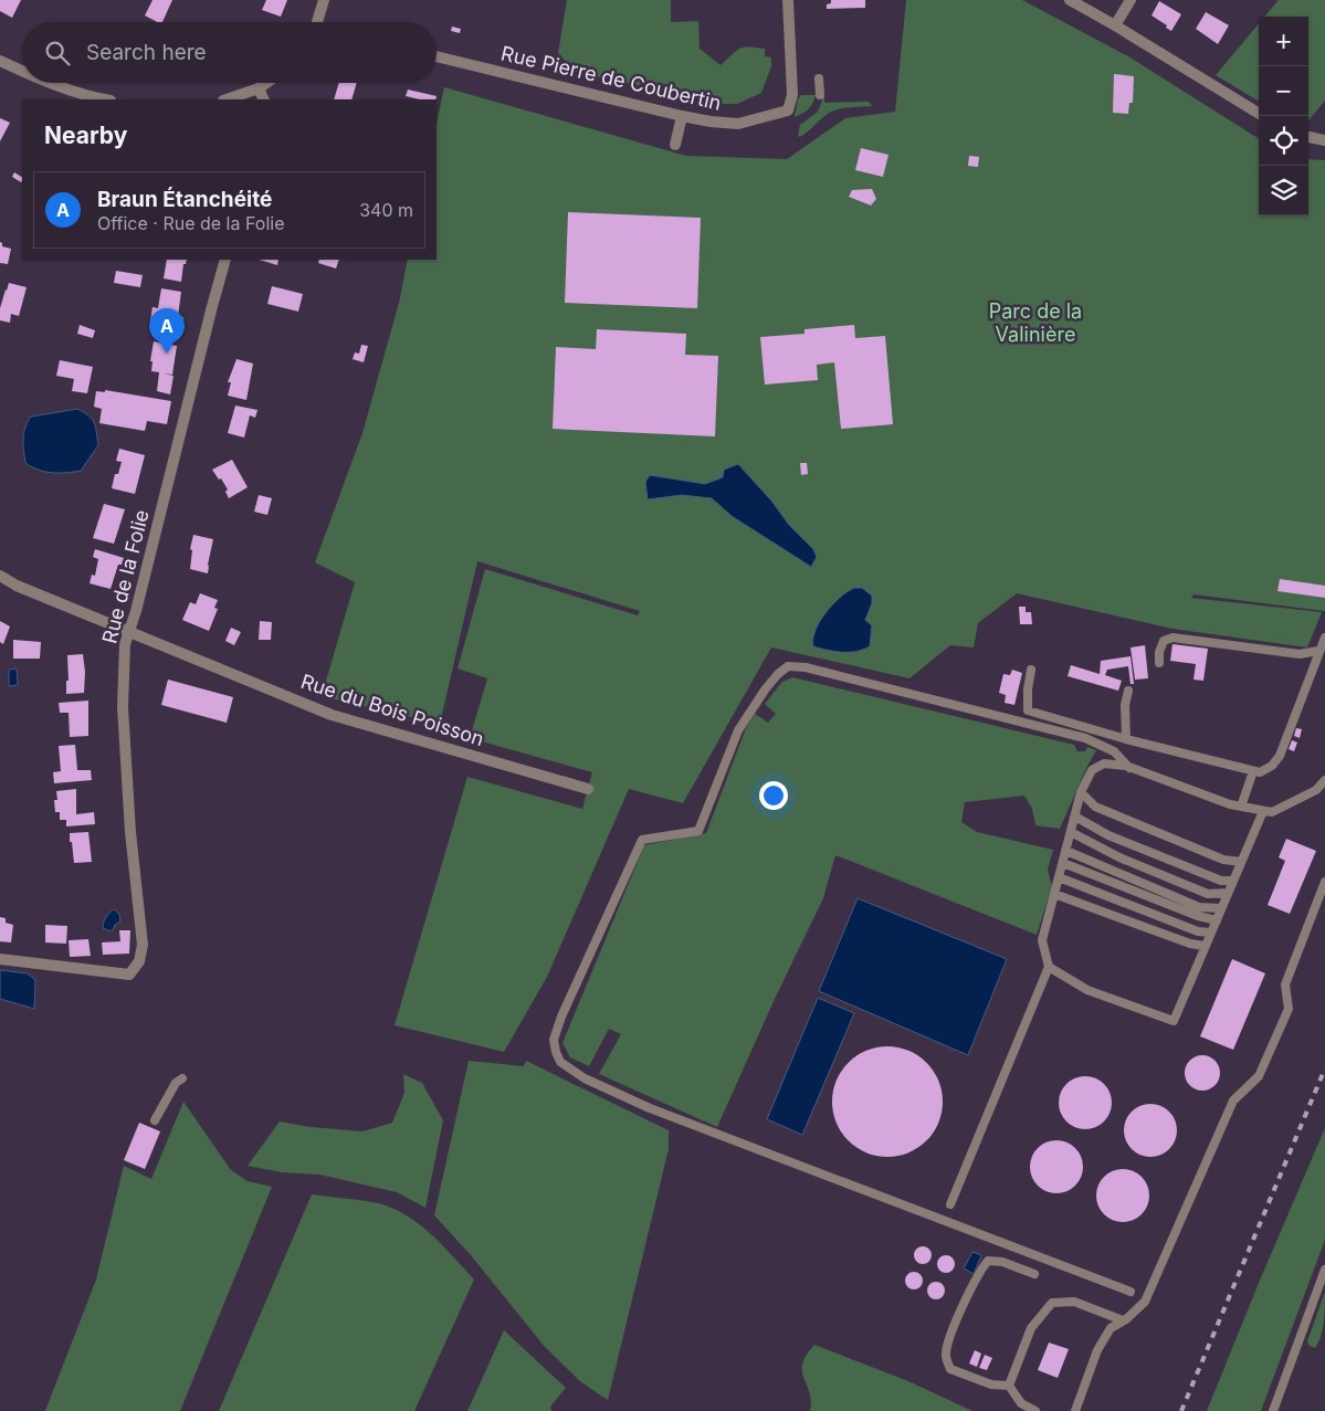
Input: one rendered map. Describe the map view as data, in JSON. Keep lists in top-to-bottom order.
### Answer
{
  "streets": {
    "street": ["Rue Pierre de Coubertin", "Rue de la Folie", "Rue du Bois Poisson"]
  },
  "crossings": [
    ["Rue de la Folie", "Rue du Bois Poisson"]
  ],
  "parks": ["Parc de la Valinière"],
  "page": {
    "map_buttons": ["+", "−"],
    "search": "Search here",
    "heading": "Nearby",
    "list": [
      {
        "mark": "A",
        "name": "Braun Étanchéité",
        "note": "Office · Rue de la Folie",
        "value": "340 m"
      }
    ],
    "pins": "A"
  }
}
